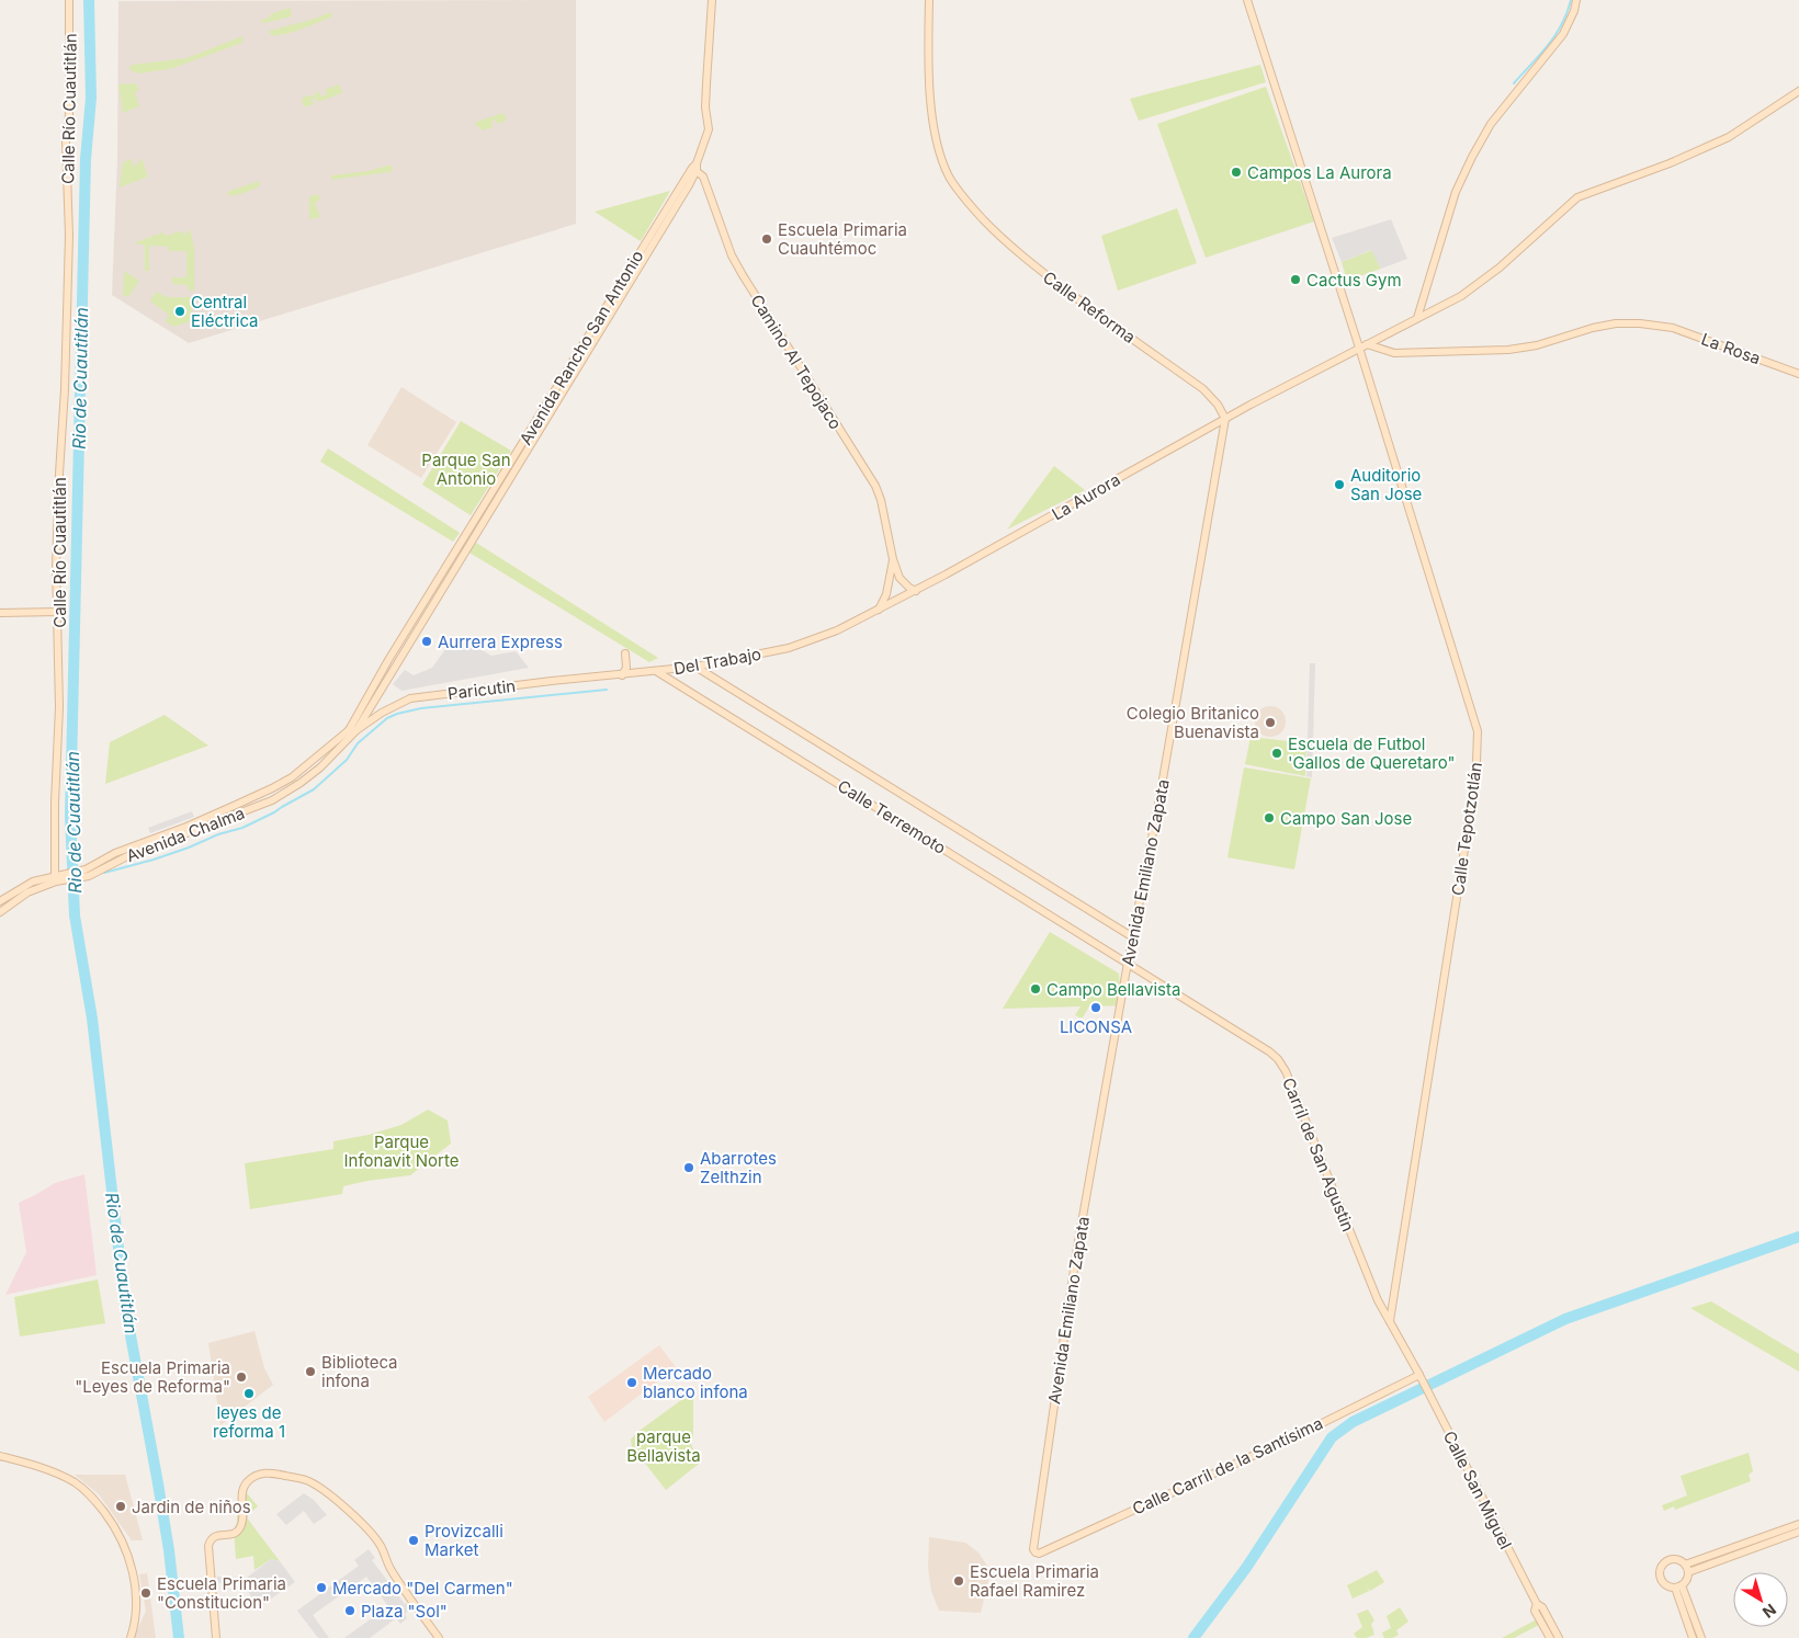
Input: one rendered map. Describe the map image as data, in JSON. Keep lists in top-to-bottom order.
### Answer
{
  "streets": {
    "street": [
      "Calle Río Cuautitlán",
      "Calle Reforma",
      "Avenida Rancho San Antonio",
      "La Rosa",
      "Camino Al Tepojaco",
      "La Aurora",
      "Del Trabajo",
      "Paricutin",
      "Calle Terremoto",
      "Calle Tepotzotlán",
      "Avenida Chalma",
      "Avenida Emiliano Zapata",
      "Carril de San Agustin",
      "Calle Carril de la Santísima",
      "Calle San Miguel"
    ]
  },
  "crossings": [
    ["Calle Río Cuautitlán", "Avenida Chalma"],
    ["Calle Reforma", "La Aurora"],
    ["Calle Reforma", "Avenida Emiliano Zapata"],
    ["Avenida Rancho San Antonio", "Camino Al Tepojaco"],
    ["Avenida Rancho San Antonio", "Paricutin"],
    ["Avenida Rancho San Antonio", "Avenida Chalma"],
    ["La Rosa", "La Aurora"],
    ["Camino Al Tepojaco", "La Aurora"],
    ["La Aurora", "Del Trabajo"],
    ["La Aurora", "Calle Tepotzotlán"],
    ["La Aurora", "Avenida Emiliano Zapata"],
    ["Del Trabajo", "Paricutin"],
    ["Del Trabajo", "Calle Terremoto"],
    ["Paricutin", "Avenida Chalma"],
    ["Calle Terremoto", "Avenida Emiliano Zapata"],
    ["Calle Terremoto", "Carril de San Agustin"],
    ["Calle Tepotzotlán", "Carril de San Agustin"],
    ["Calle Tepotzotlán", "Calle San Miguel"],
    ["Avenida Emiliano Zapata", "Calle Carril de la Santísima"],
    ["Carril de San Agustin", "Calle San Miguel"],
    ["Calle Carril de la Santísima", "Calle San Miguel"]
  ],
  "water": ["Rio de Cuautitlán"],
  "parks": ["Parque San Antonio", "Parque Infonavit Norte", "parque Bellavista"],
  "places": [
    "Campos La Aurora",
    "Escuela Primaria Cuauhtémoc",
    "Cactus Gym",
    "Central Eléctrica",
    "Auditorio San Jose",
    "Aurrera Express",
    "Colegio Britanico Buenavista",
    "Escuela de Futbol 'Gallos de Queretaro\"",
    "Campo San Jose",
    "Campo Bellavista",
    "LICONSA",
    "Abarrotes Zelthzin",
    "Biblioteca infona",
    "Escuela Primaria \"Leyes de Reforma\"",
    "Mercado blanco infona",
    "leyes de reforma 1",
    "Jardin de niños",
    "Provizcalli Market",
    "Escuela Primaria Rafael Ramirez",
    "Mercado \"Del Carmen\"",
    "Escuela Primaria \"Constitucion\"",
    "Plaza \"Sol\""
  ],
  "north": "bottom right"
}
